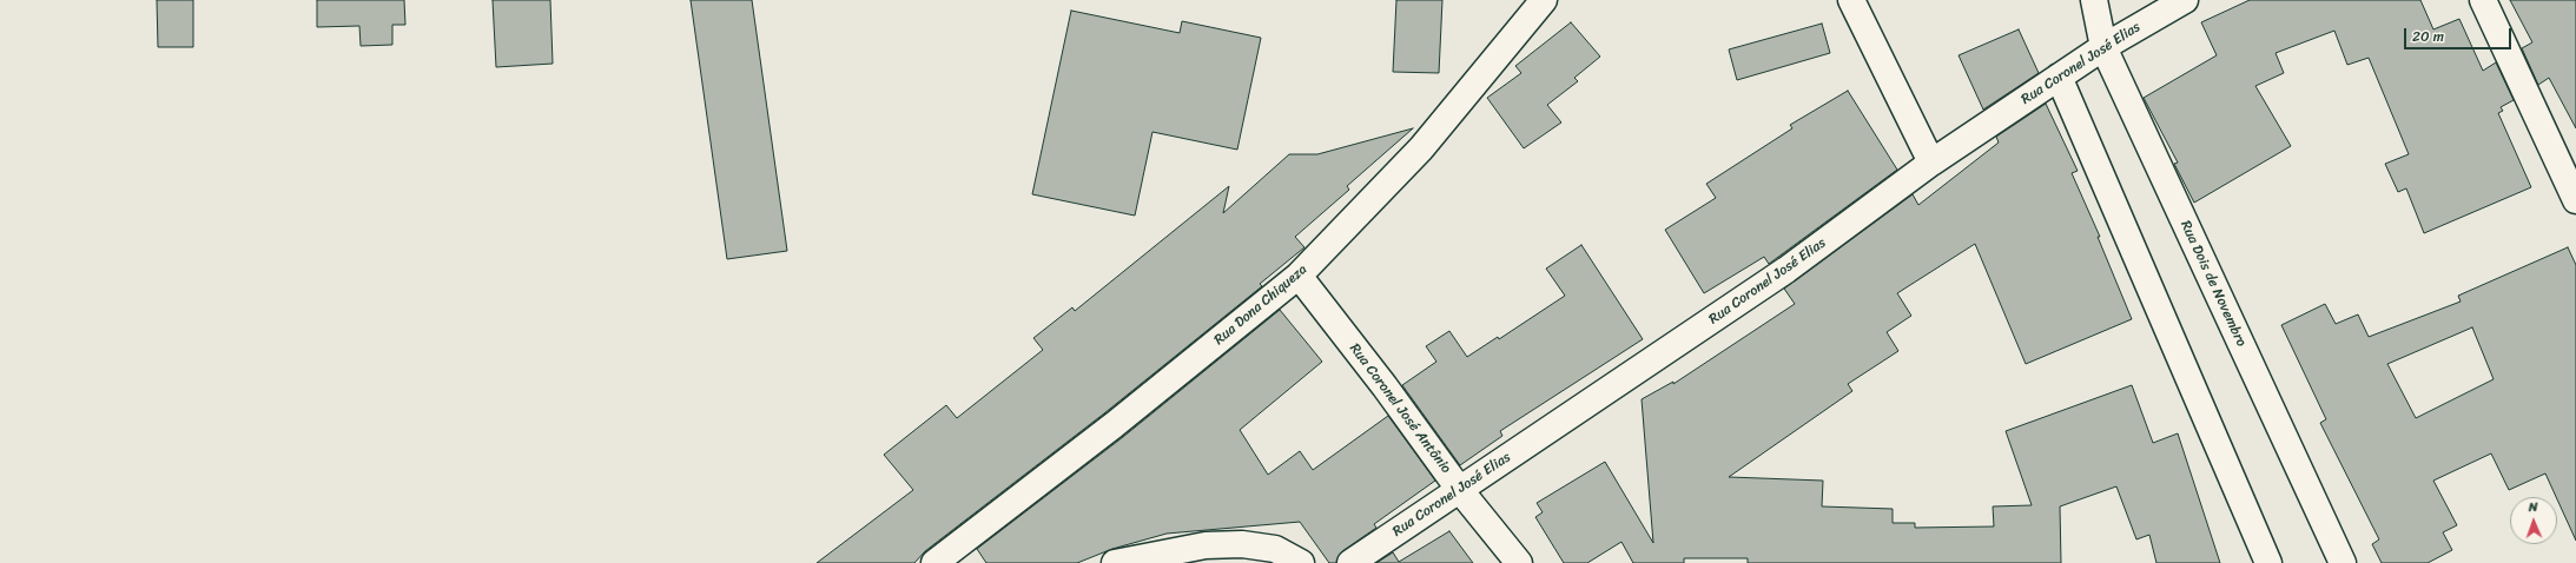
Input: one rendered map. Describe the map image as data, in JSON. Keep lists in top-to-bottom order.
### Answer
{
  "streets": {
    "street": [
      "Rua Coronel José Elias",
      "Rua Dois de Novembro",
      "Rua Dona Chiqueza",
      "Rua Coronel José Antônio"
    ]
  },
  "crossings": [
    ["Rua Coronel José Elias", "Rua Dois de Novembro"],
    ["Rua Coronel José Elias", "Rua Coronel José Antônio"],
    ["Rua Dona Chiqueza", "Rua Coronel José Antônio"]
  ],
  "scale_bar": "20 m",
  "north": "top"
}
